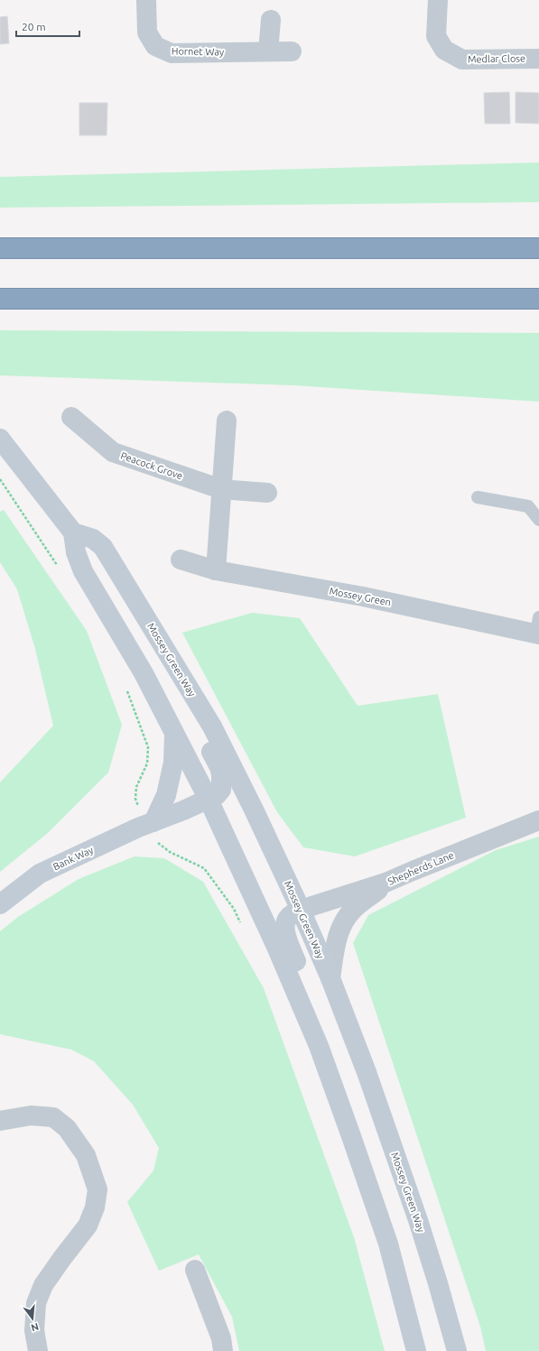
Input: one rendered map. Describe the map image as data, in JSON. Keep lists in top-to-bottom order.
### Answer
{
  "streets": {
    "main road": ["Mossey Green Way", "Bank Way"],
    "street": [
      "Hornet Way",
      "Medlar Close",
      "Peacock Grove",
      "Mossey Green",
      "Shepherds Lane"
    ]
  },
  "crossings": [
    ["Mossey Green Way", "Shepherds Lane"]
  ],
  "scale_bar": "20 m",
  "north": "bottom"
}
